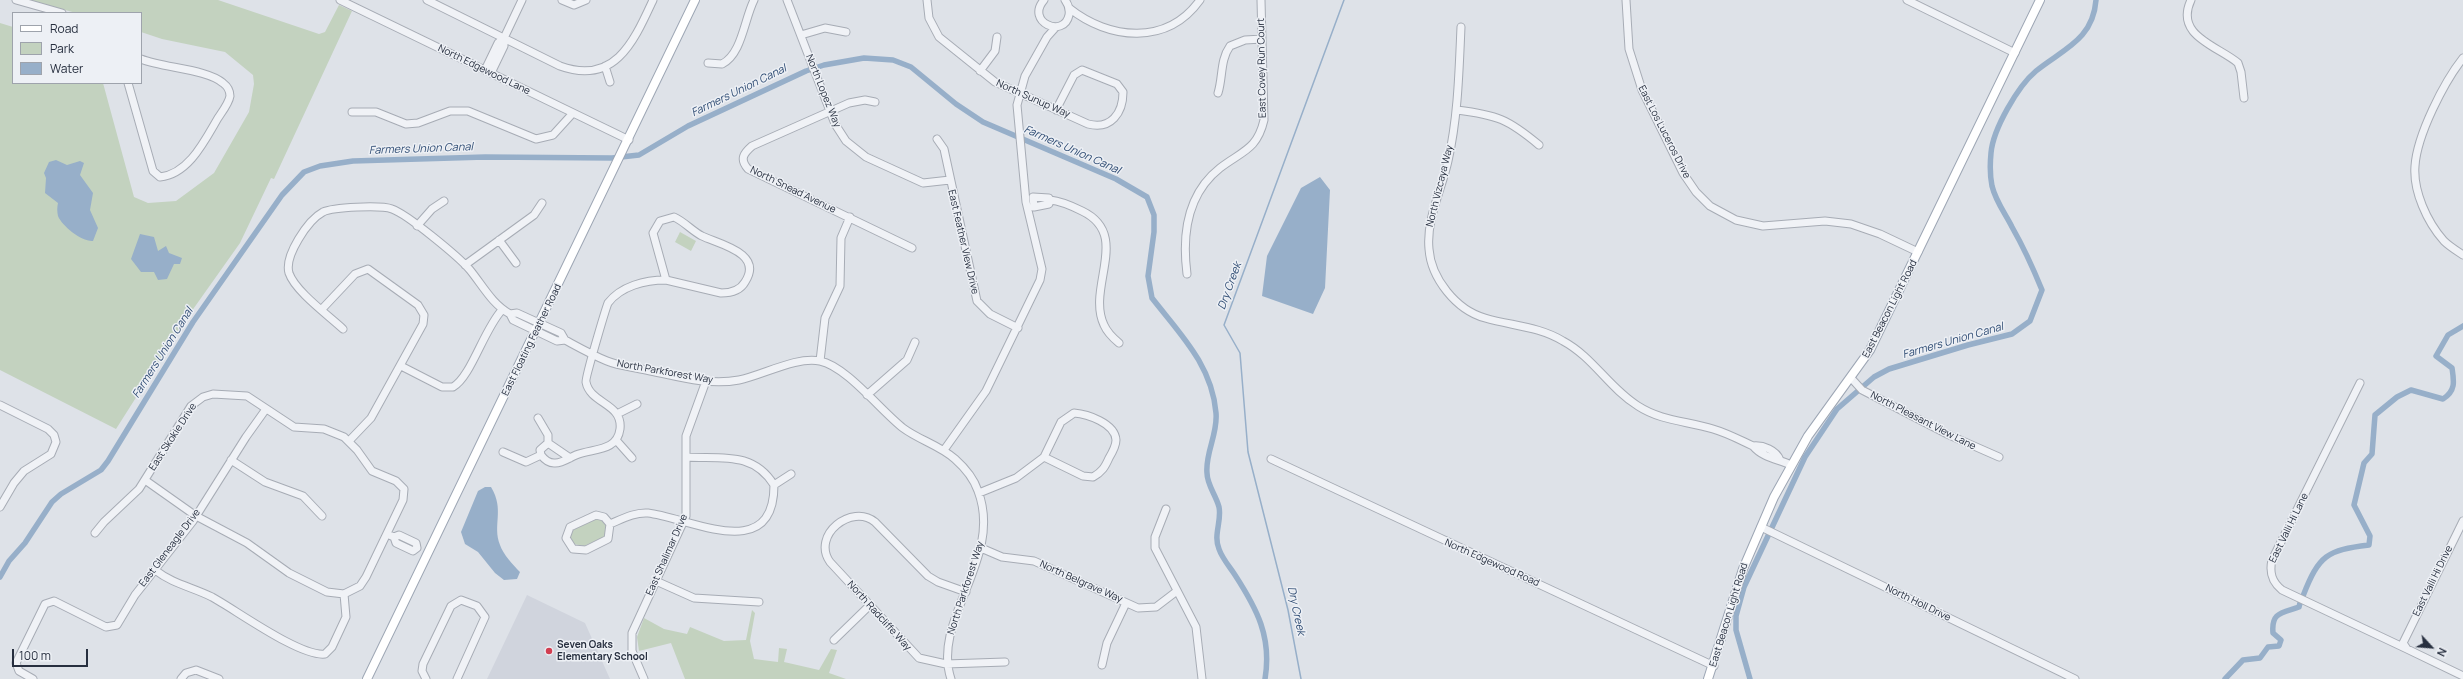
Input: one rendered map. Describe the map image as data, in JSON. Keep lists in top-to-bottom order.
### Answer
{
  "streets": {
    "main road": ["East Beacon Light Road", "East Floating Feather Road"],
    "street": [
      "East Covey Run Court",
      "North Edgewood Lane",
      "North Lopez Way",
      "North Sunup Way",
      "East Los Luceros Drive",
      "North Vizcaya Way",
      "North Snead Avenue",
      "East Feather View Drive",
      "North Parkforest Way",
      "North Pleasant View Lane",
      "East Skokie Drive",
      "East Valli Hi Lane",
      "East Gleneagle Drive",
      "East Shalimar Drive",
      "North Edgewood Road",
      "East Valli Hi Drive",
      "North Belgrave Way",
      "North Holl Drive",
      "North Radcliffe Way"
    ]
  },
  "crossings": [
    ["North Edgewood Lane", "East Floating Feather Road"],
    ["North Lopez Way", "North Snead Avenue"],
    ["North Lopez Way", "East Feather View Drive"],
    ["East Los Luceros Drive", "East Beacon Light Road"],
    ["North Vizcaya Way", "East Beacon Light Road"],
    ["East Beacon Light Road", "North Pleasant View Lane"],
    ["East Beacon Light Road", "North Edgewood Road"],
    ["East Beacon Light Road", "North Holl Drive"],
    ["East Floating Feather Road", "North Parkforest Way"],
    ["North Parkforest Way", "East Shalimar Drive"],
    ["North Parkforest Way", "North Belgrave Way"],
    ["North Parkforest Way", "North Radcliffe Way"],
    ["East Skokie Drive", "East Gleneagle Drive"],
    ["East Valli Hi Lane", "East Valli Hi Drive"]
  ],
  "water": ["Farmers Union Canal", "Dry Creek"],
  "places": ["Seven Oaks Elementary School"],
  "legend": ["Road", "Park", "Water"],
  "scale_bar": "100 m",
  "north": "bottom right"
}
